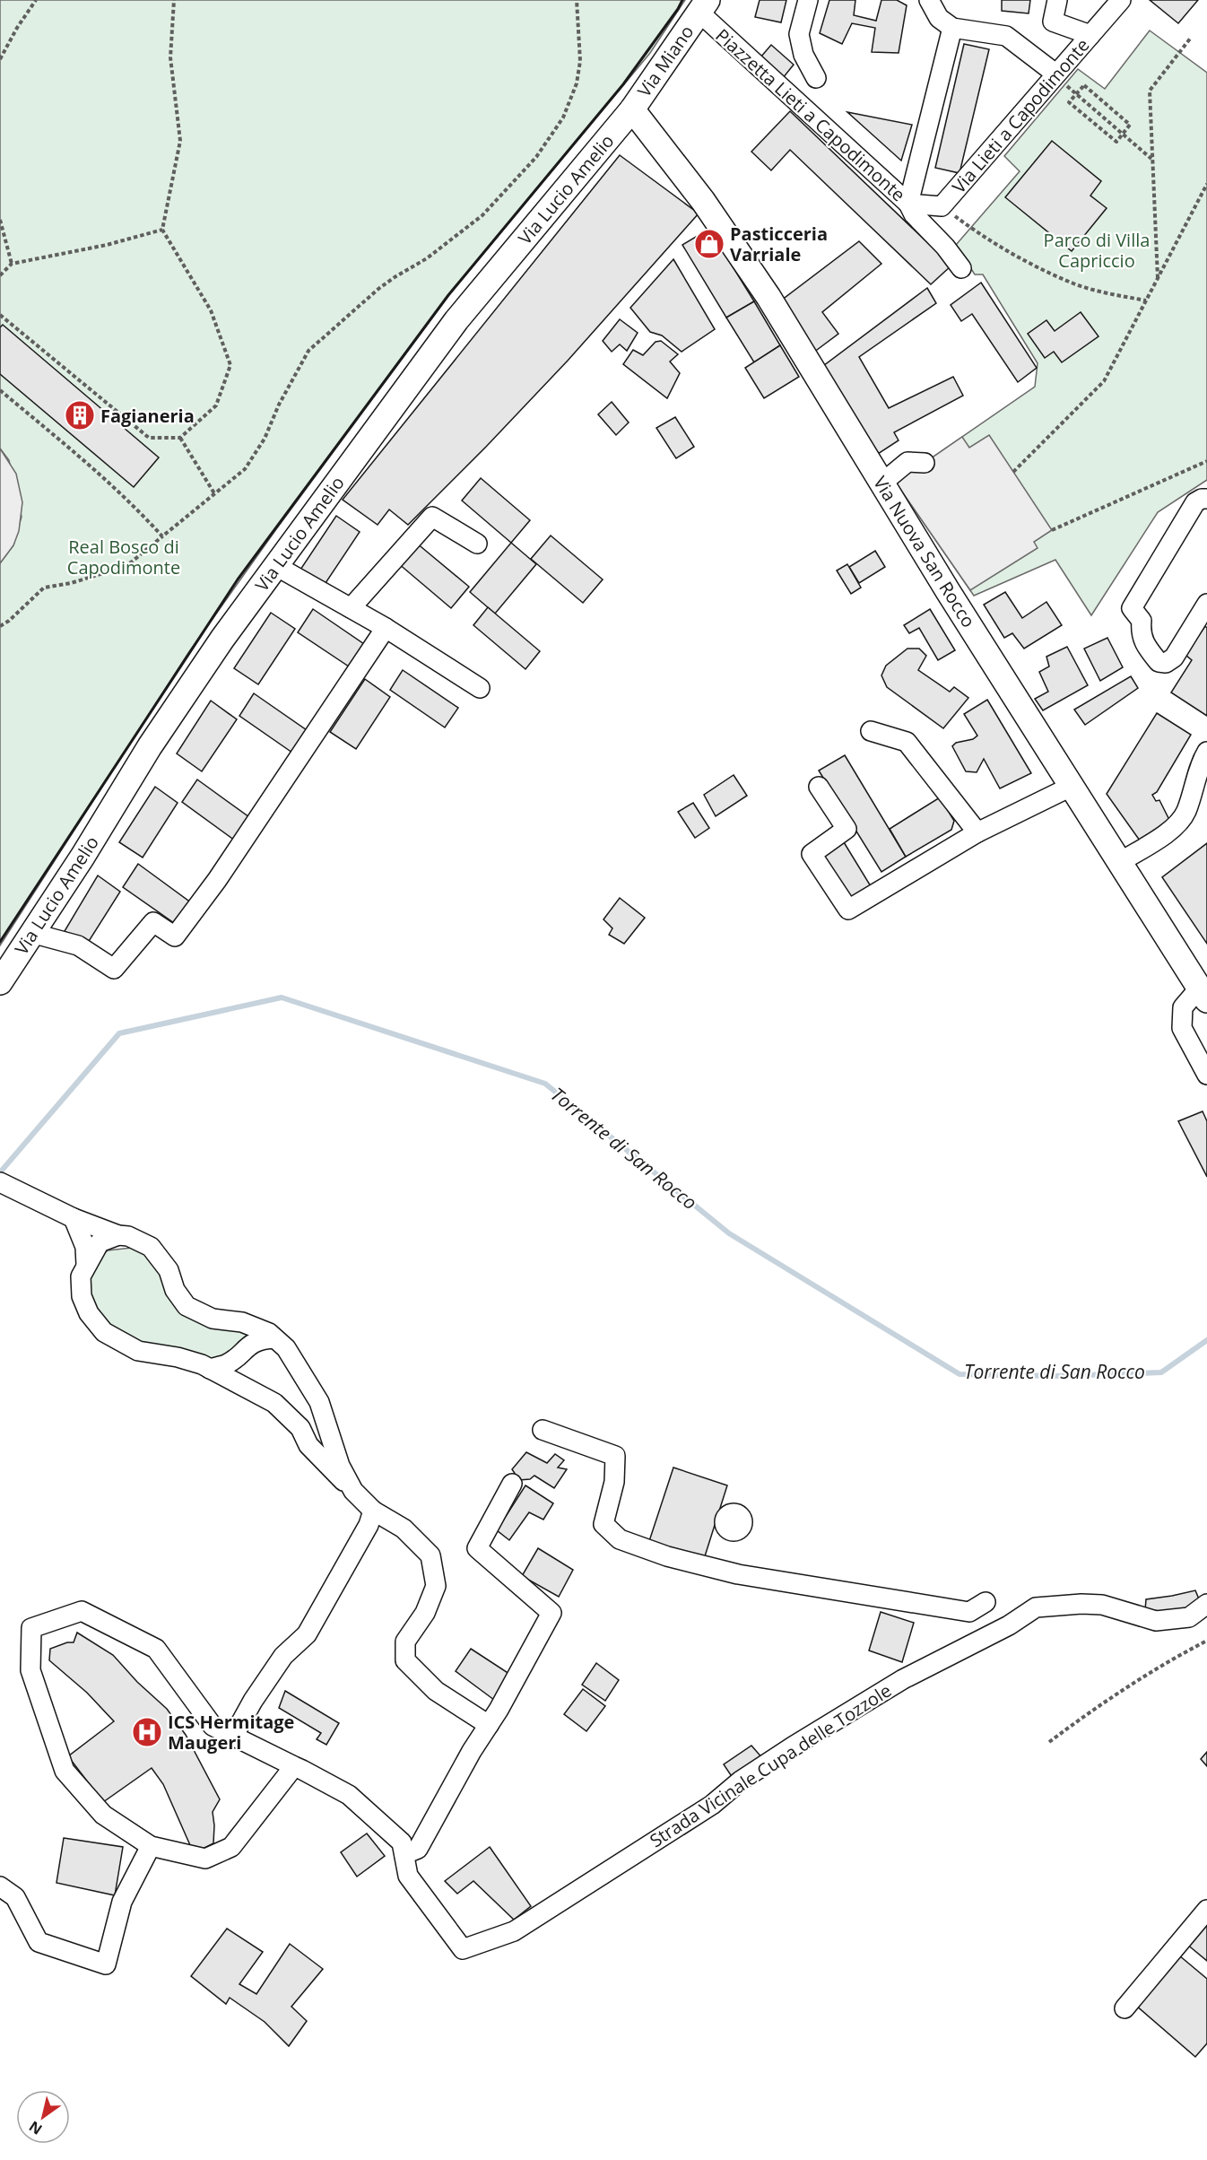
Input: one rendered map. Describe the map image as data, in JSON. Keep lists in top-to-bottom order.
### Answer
{
  "streets": {
    "main road": ["Via Miano", "Via Lucio Amelio", "Via Nuova San Rocco"],
    "street": ["Piazzetta Lieti a Capodimonte", "Via Lieti a Capodimonte", "Strada Vicinale Cupa delle Tozzole"]
  },
  "crossings": [
    ["Via Miano", "Piazzetta Lieti a Capodimonte"],
    ["Via Miano", "Via Lucio Amelio"],
    ["Via Miano", "Via Nuova San Rocco"],
    ["Piazzetta Lieti a Capodimonte", "Via Lieti a Capodimonte"],
    ["Via Lucio Amelio", "Via Nuova San Rocco"]
  ],
  "water": ["Torrente di San Rocco"],
  "parks": ["Parco di Villa Capriccio", "Real Bosco di Capodimonte"],
  "places": {
    "shop": ["Pasticceria Varriale"],
    "building": ["Fagianeria"],
    "hospital": ["ICS Hermitage Maugeri"]
  },
  "north": "bottom left"
}
